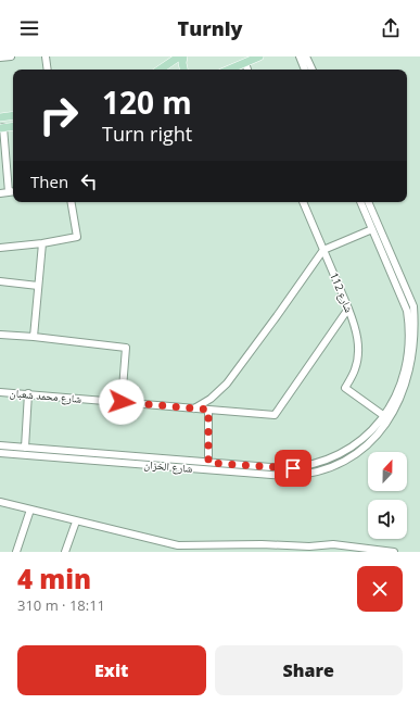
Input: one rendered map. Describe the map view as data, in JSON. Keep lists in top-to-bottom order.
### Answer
{
  "streets": {
    "street": ["شارع 112", "شارع محمد شعبان", "شارع الخزان"]
  },
  "crossings": [
    ["شارع 112", "شارع الخزان"]
  ],
  "north": "top",
  "page": {
    "header": "Turnly",
    "turn": ["120 m", "Turn right"],
    "then": "Then",
    "heading": ["4 min", "310 m · 18:11"],
    "buttons": ["Exit", "Share"]
  }
}
